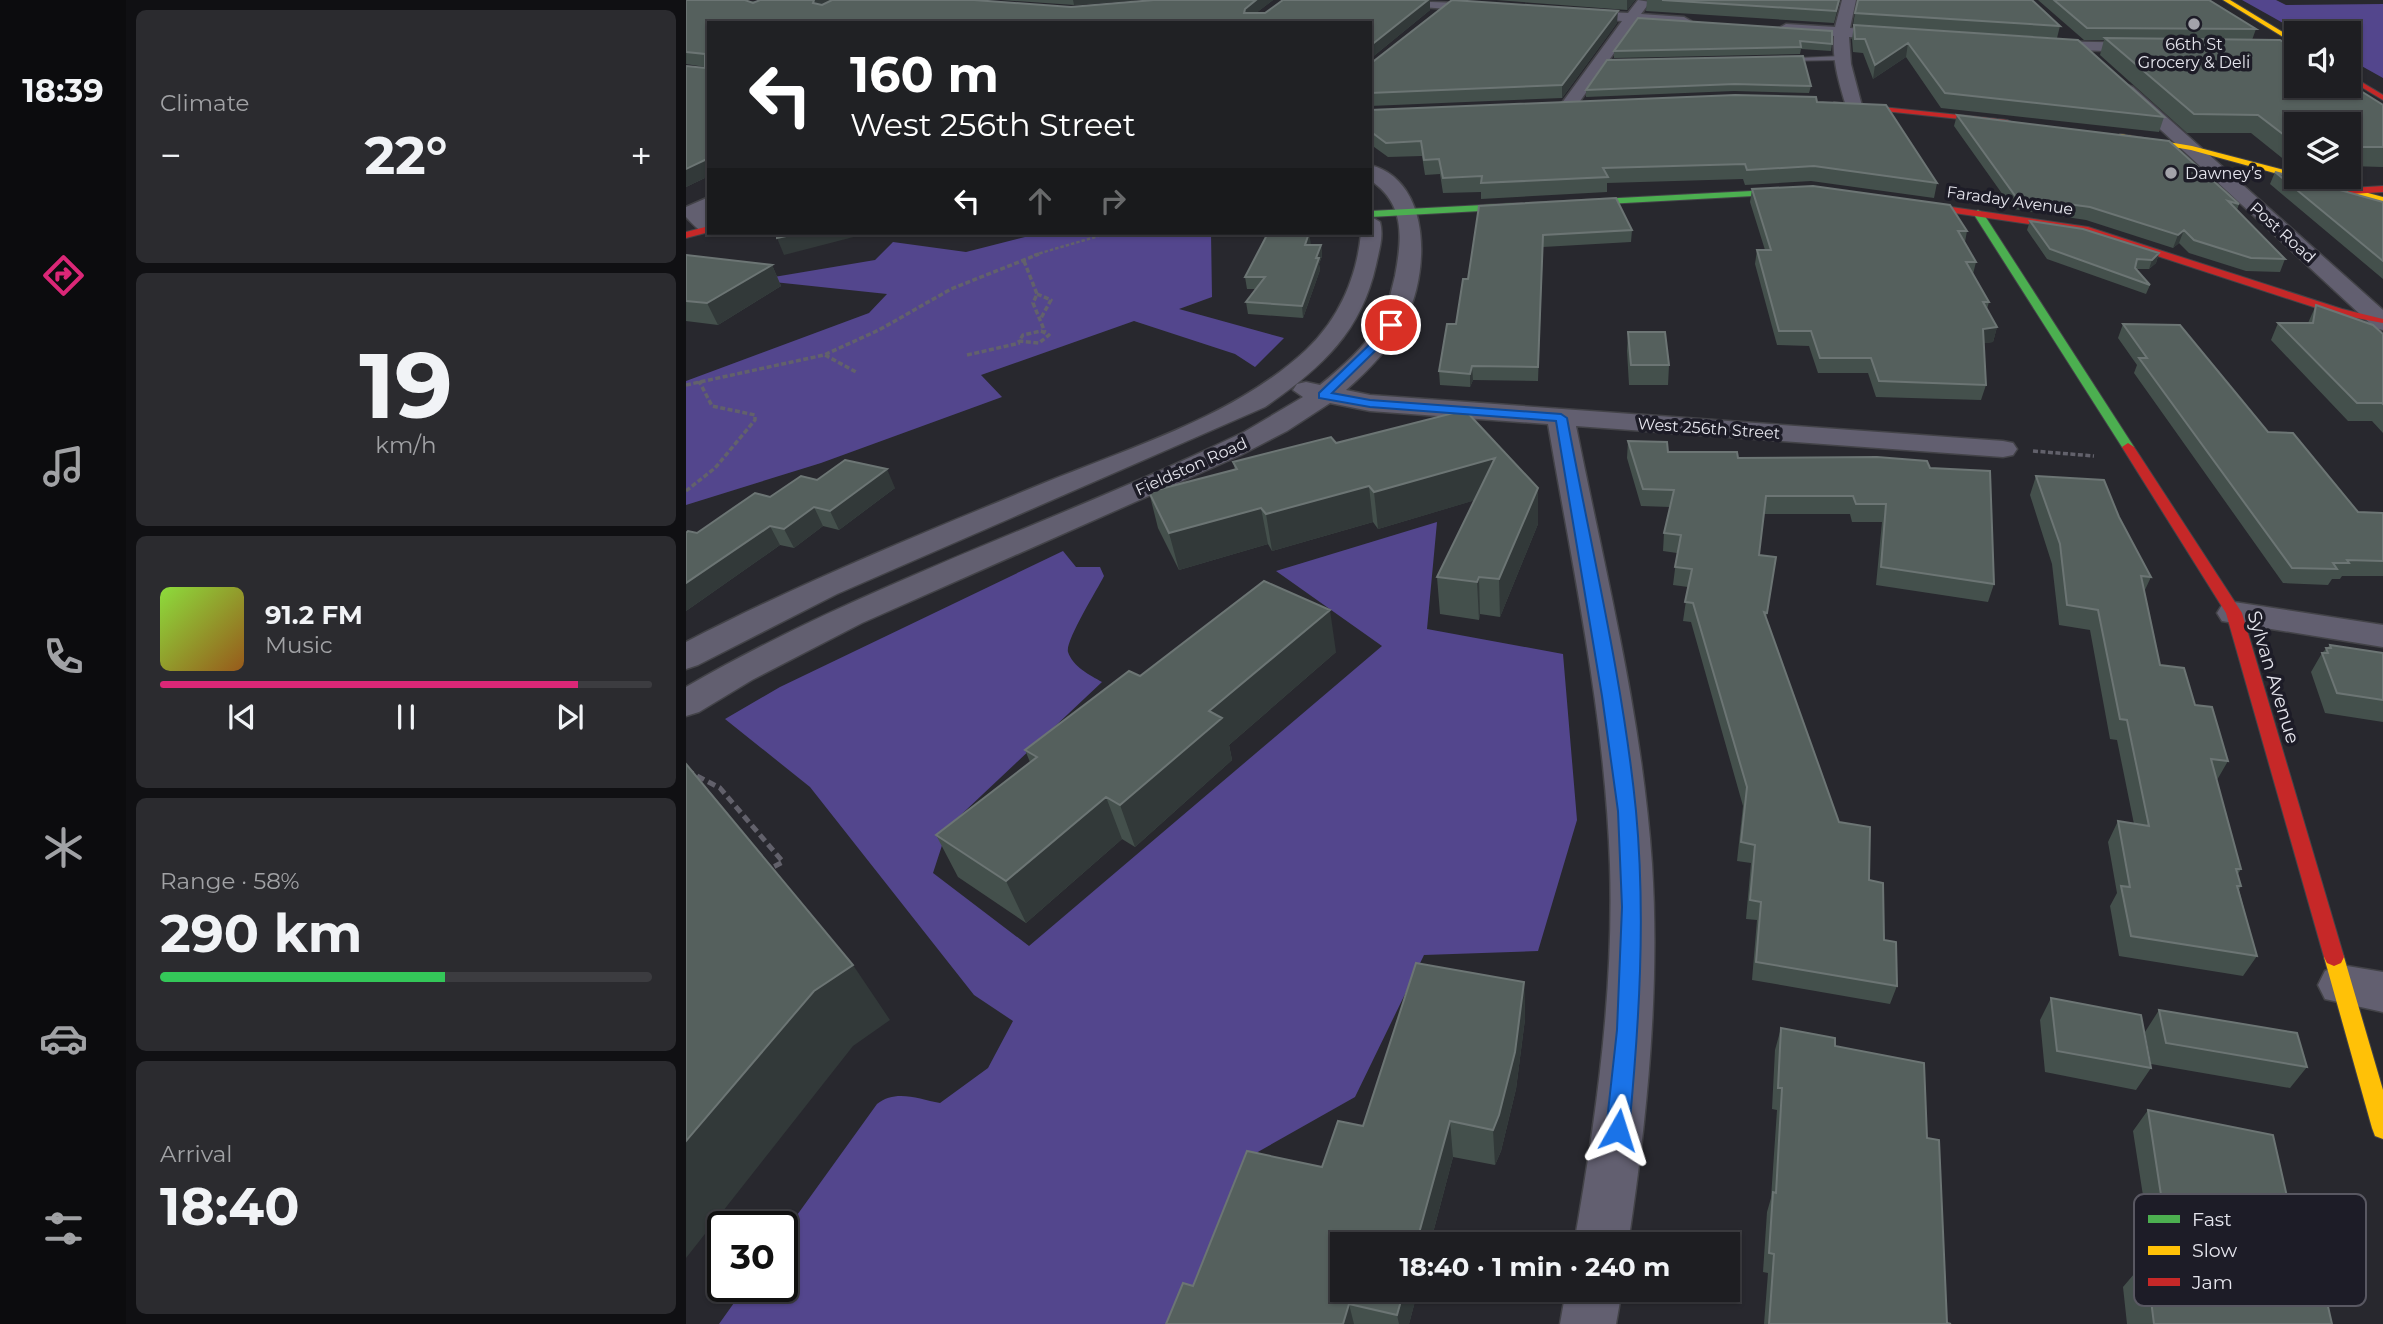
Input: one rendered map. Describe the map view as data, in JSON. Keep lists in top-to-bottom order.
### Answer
{
  "streets": {
    "street": [
      "Faraday Avenue",
      "Post Road",
      "West 256th Street",
      "Fieldston Road",
      "Sylvan Avenue"
    ]
  },
  "crossings": [
    ["Faraday Avenue", "Post Road"],
    ["Faraday Avenue", "Sylvan Avenue"],
    ["West 256th Street", "Fieldston Road"]
  ],
  "places": ["66th St Grocery & Deli", "Dawney’s"],
  "legend": ["Fast", "Slow", "Jam"],
  "page": {
    "tabs": "18:39",
    "tile": [
      "Climate",
      ["19", "km/h"],
      ["Range · 58%", "290 km"],
      ["Arrival", "18:40"]
    ],
    "turn": ["160 m", "West 256th Street"],
    "heat": ["−", "22°", "+"],
    "song": ["91.2 FM", "Music"],
    "limit": "30",
    "trip": "18:40 · 1 min · 240 m"
  }
}
